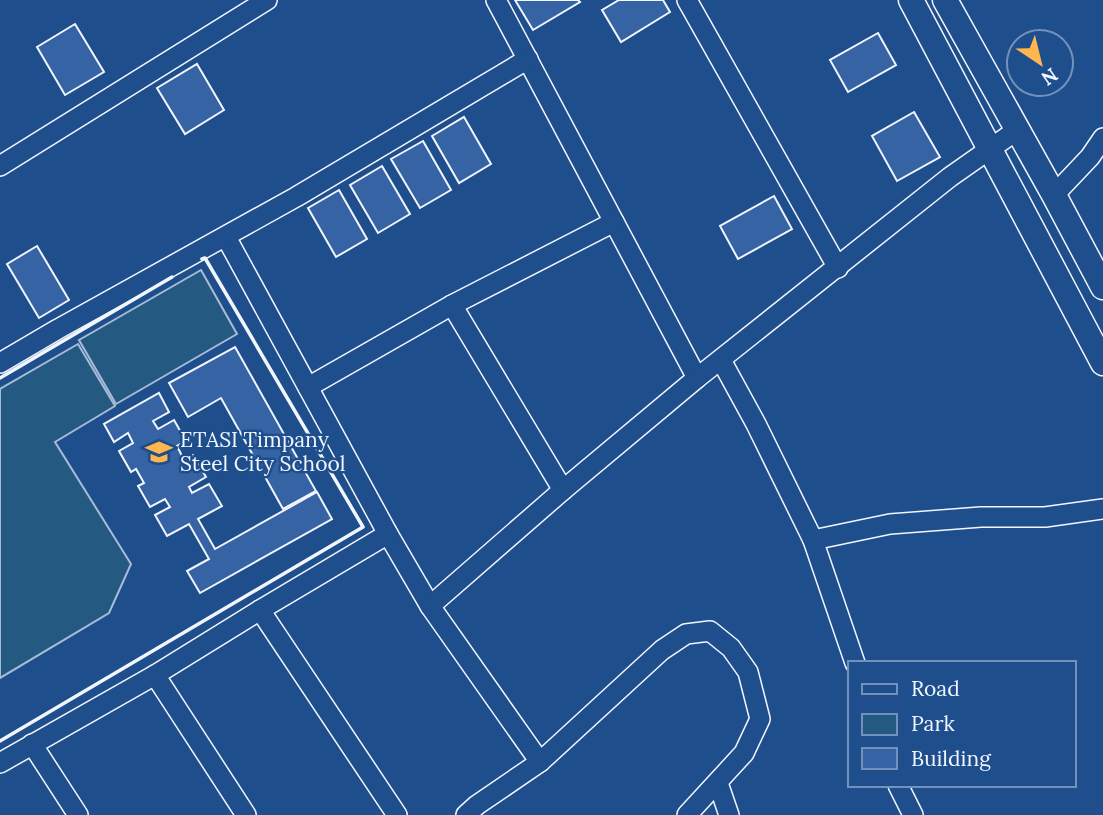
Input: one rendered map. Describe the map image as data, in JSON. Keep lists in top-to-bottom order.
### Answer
{
  "places": {
    "school or university": ["ETASI Timpany Steel City School"]
  },
  "legend": ["Road", "Park", "Building"],
  "north": "bottom right"
}
